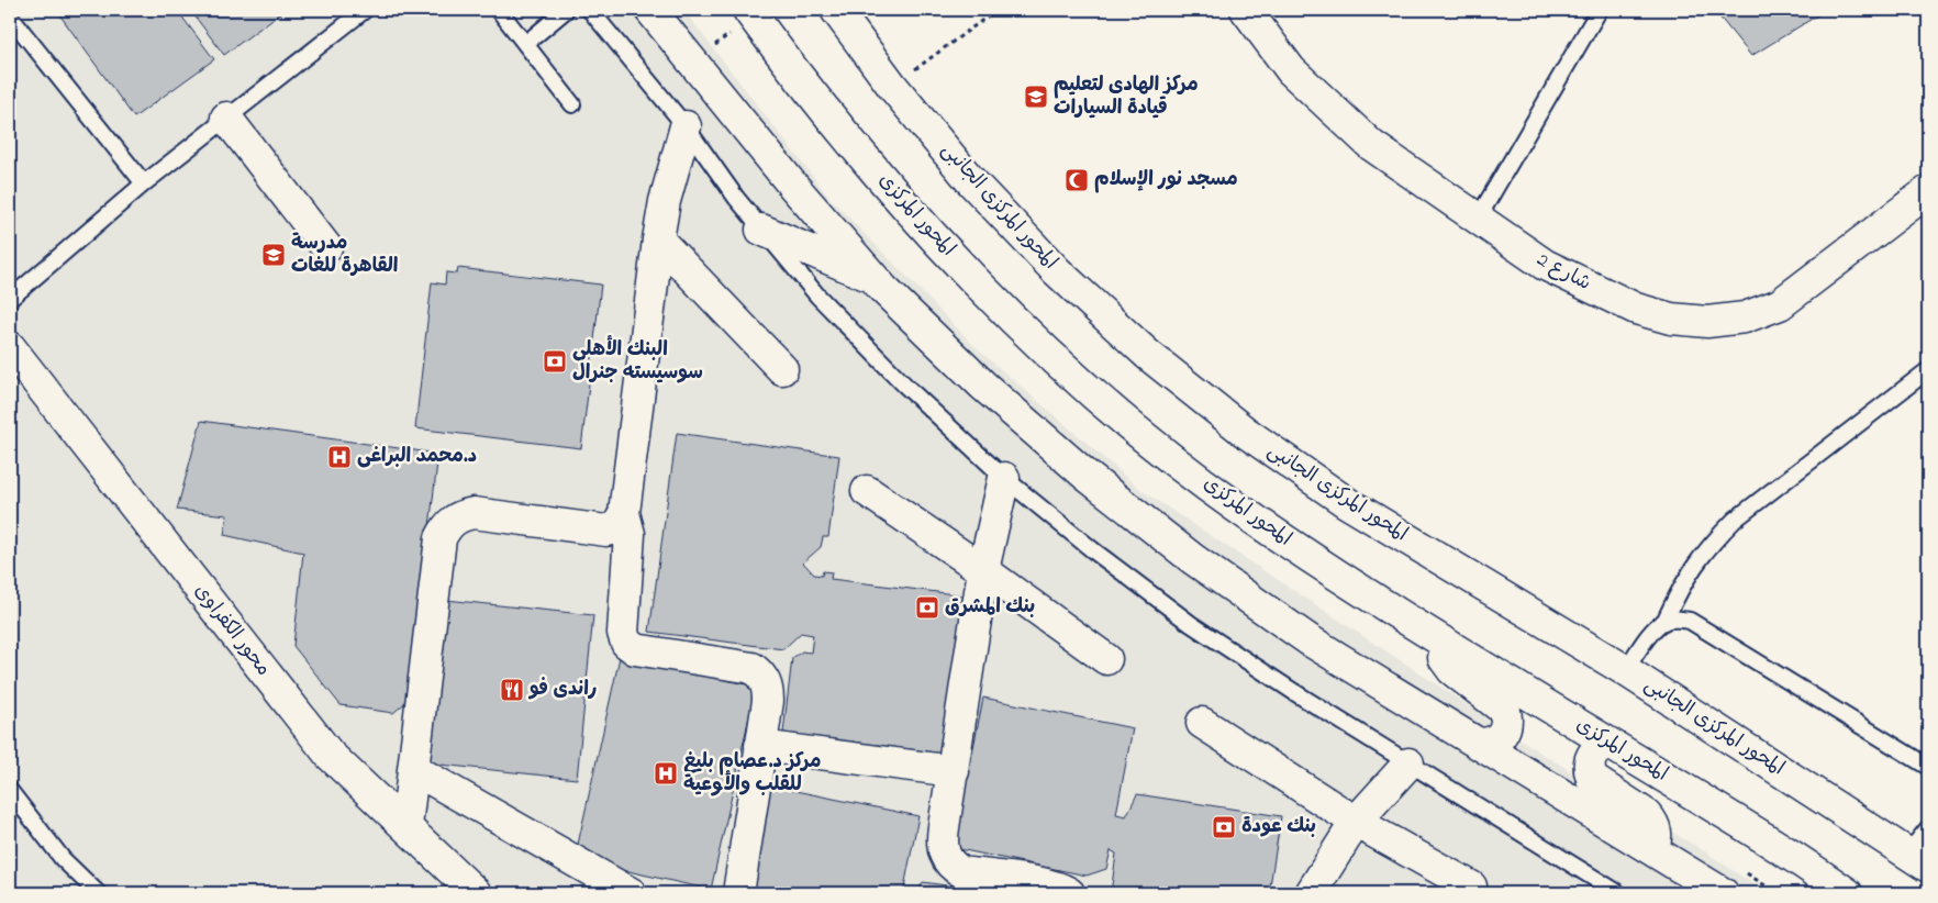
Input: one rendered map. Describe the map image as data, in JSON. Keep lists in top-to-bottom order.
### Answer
{
  "streets": {
    "street": [
      "المحور المركزى الجانبى",
      "المحور المركزى",
      "شارع 2",
      "محور الكفراوى"
    ]
  },
  "places": {
    "school or university": ["مركز الهادى لتعليم قيادة السيارات", "مدرسة القاهرة للغات"],
    "mosque": ["مسجد نور الإسلام"],
    "bank": ["البنك الأهلى سوسيسته جنرال", "بنك المشرق", "بنك عودة"],
    "hospital": ["د.محمد البراغى", "مركز د.عصام بليغ للقلب والأوعية"],
    "restaurant": ["راندى فو"]
  }
}
